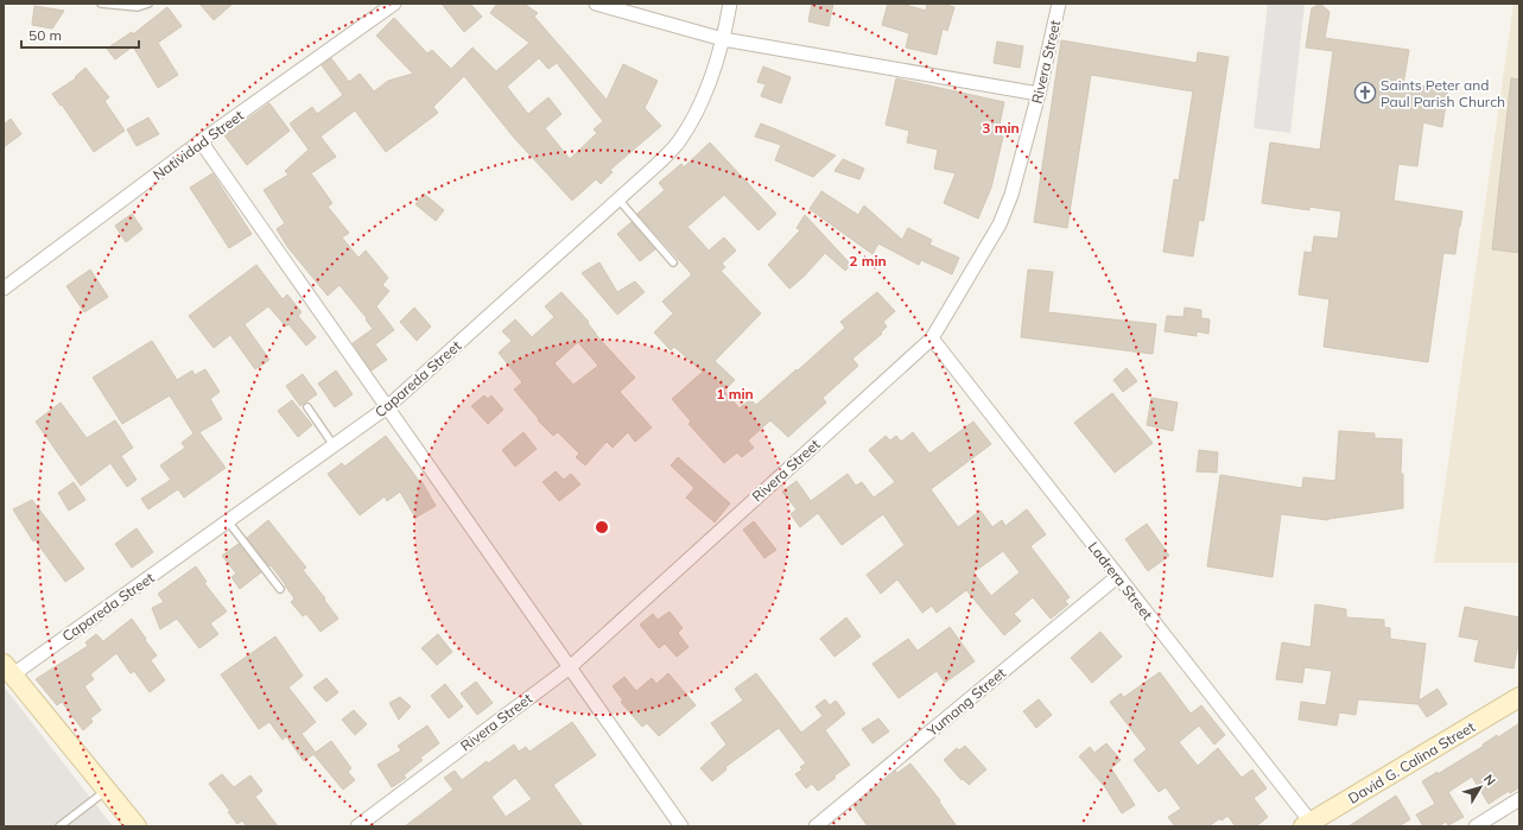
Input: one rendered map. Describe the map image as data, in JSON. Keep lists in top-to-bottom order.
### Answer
{
  "streets": {
    "street": [
      "Rivera Street",
      "Natividad Street",
      "Capareda Street",
      "Ladrera Street",
      "Yumang Street",
      "David G. Calina Street"
    ]
  },
  "crossings": [
    ["Rivera Street", "Ladrera Street"],
    ["Ladrera Street", "Yumang Street"],
    ["Ladrera Street", "David G. Calina Street"]
  ],
  "places": {
    "church": ["Saints Peter and Paul Parish Church"]
  },
  "scale_bar": "50 m",
  "north": "top right",
  "rings": ["3 min", "2 min", "1 min"]
}
